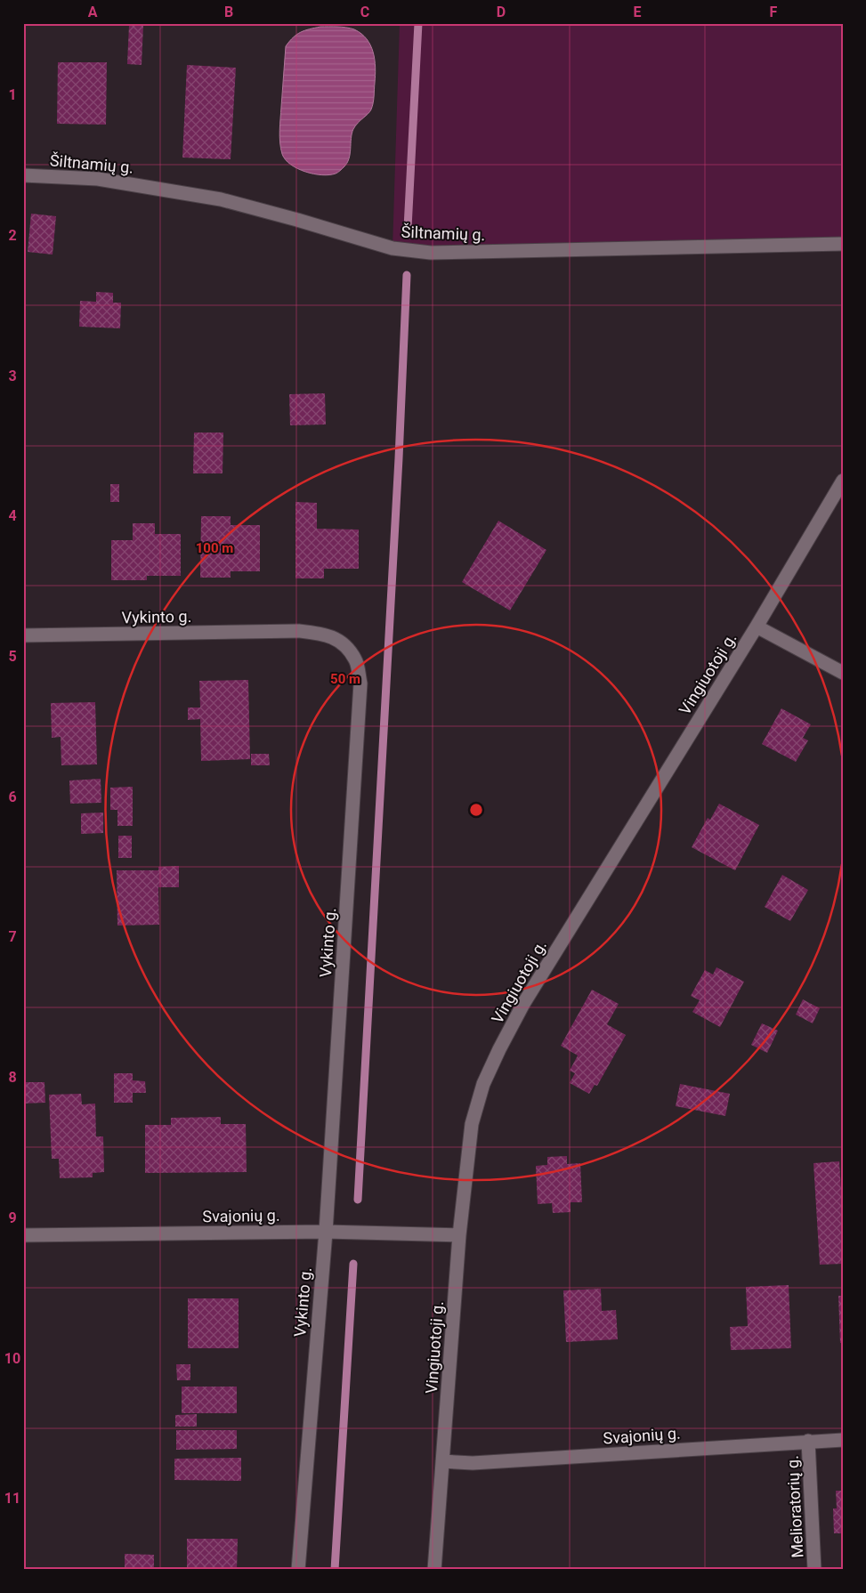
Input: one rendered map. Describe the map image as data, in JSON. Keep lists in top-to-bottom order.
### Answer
{
  "streets": {
    "street": [
      "Šiltnamių g.",
      "Vykinto g.",
      "Vingiuotoji g.",
      "Svajonių g.",
      "Melioratorių g."
    ]
  },
  "crossings": [
    ["Vykinto g.", "Svajonių g."],
    ["Vingiuotoji g.", "Svajonių g."],
    ["Svajonių g.", "Melioratorių g."]
  ],
  "grid": {
    "columns": [
      "A",
      "B",
      "C",
      "D",
      "E",
      "F"
    ],
    "rows": [
      "1",
      "2",
      "3",
      "4",
      "5",
      "6",
      "7",
      "8",
      "9",
      "10",
      "11"
    ]
  },
  "rings": ["100 m", "50 m"]
}
